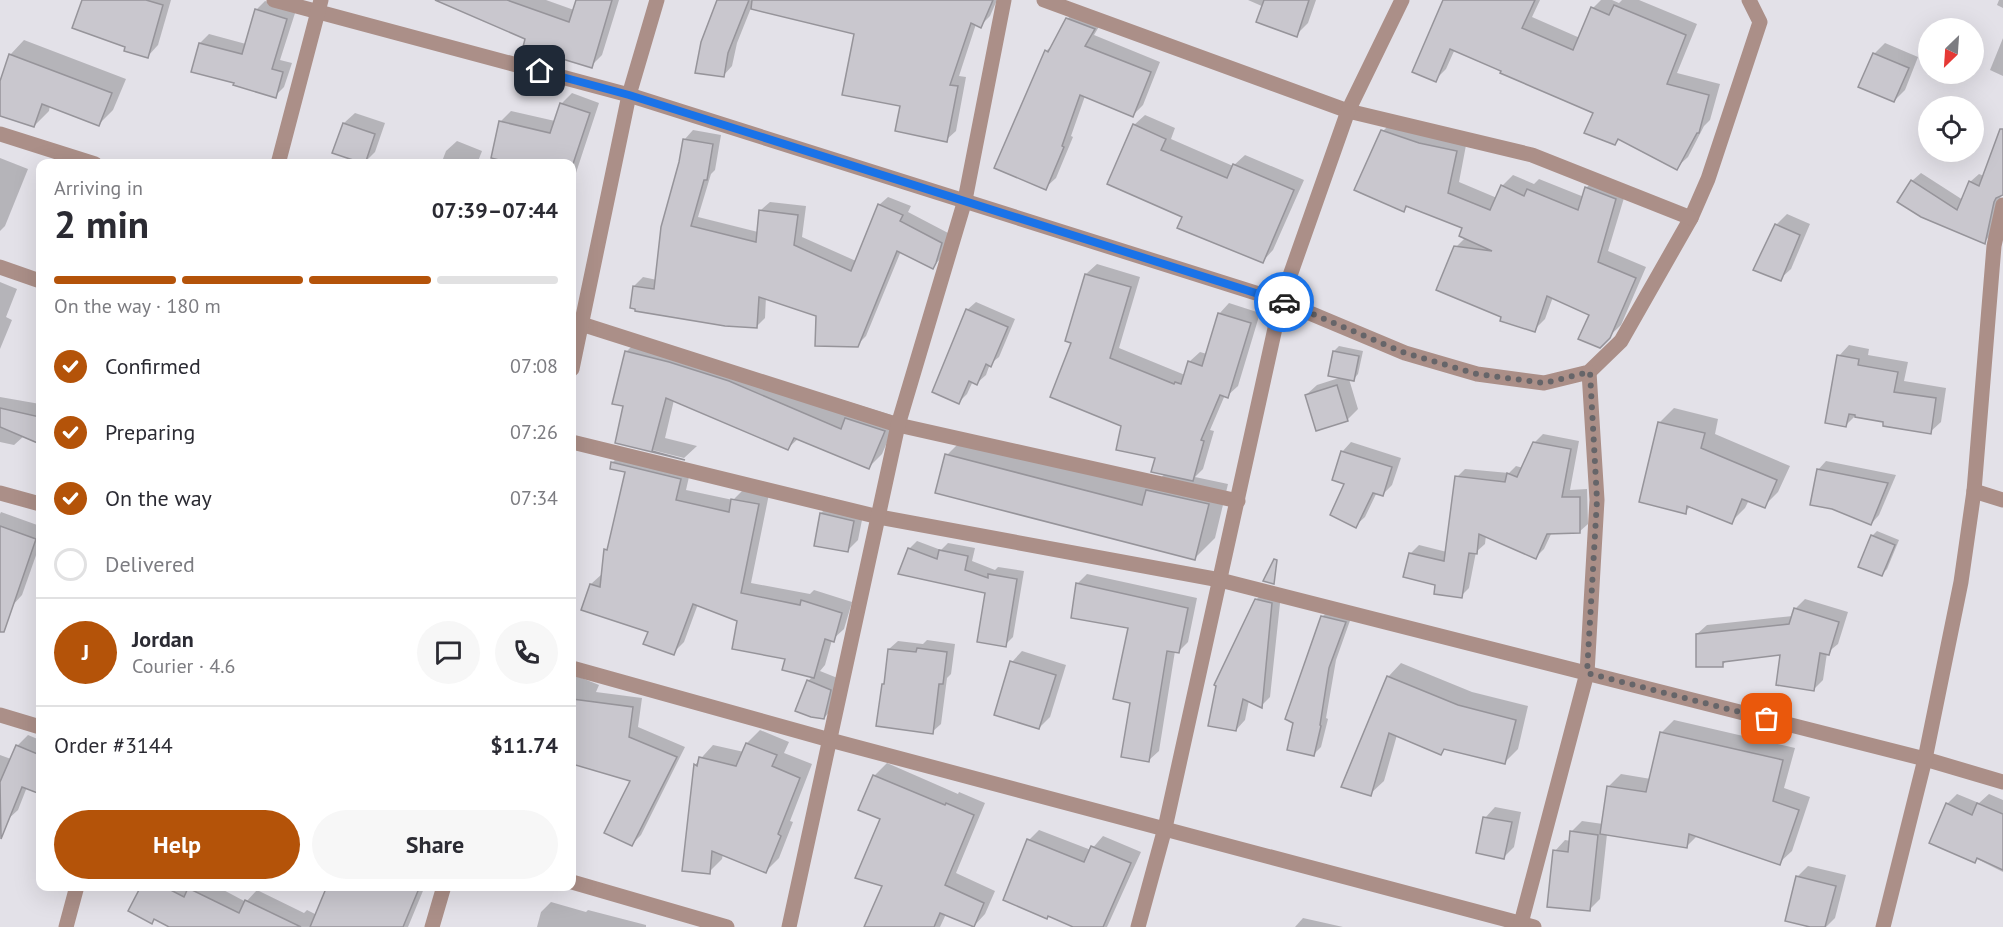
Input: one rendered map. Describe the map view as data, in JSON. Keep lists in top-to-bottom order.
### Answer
{
  "north": "bottom left",
  "page": {
    "heading": ["2 min", "Arriving in", "07:39–07:44"],
    "panel": [
      "Jordan",
      "Courier · 4.6",
      "Order #3144",
      "$11.74"
    ],
    "bar": "On the way · 180 m",
    "list": [
      ["Confirmed", "07:08"],
      ["Preparing", "07:26"],
      ["On the way", "07:34"],
      "Delivered"
    ],
    "round": "J",
    "buttons": ["Help", "Share"]
  }
}
